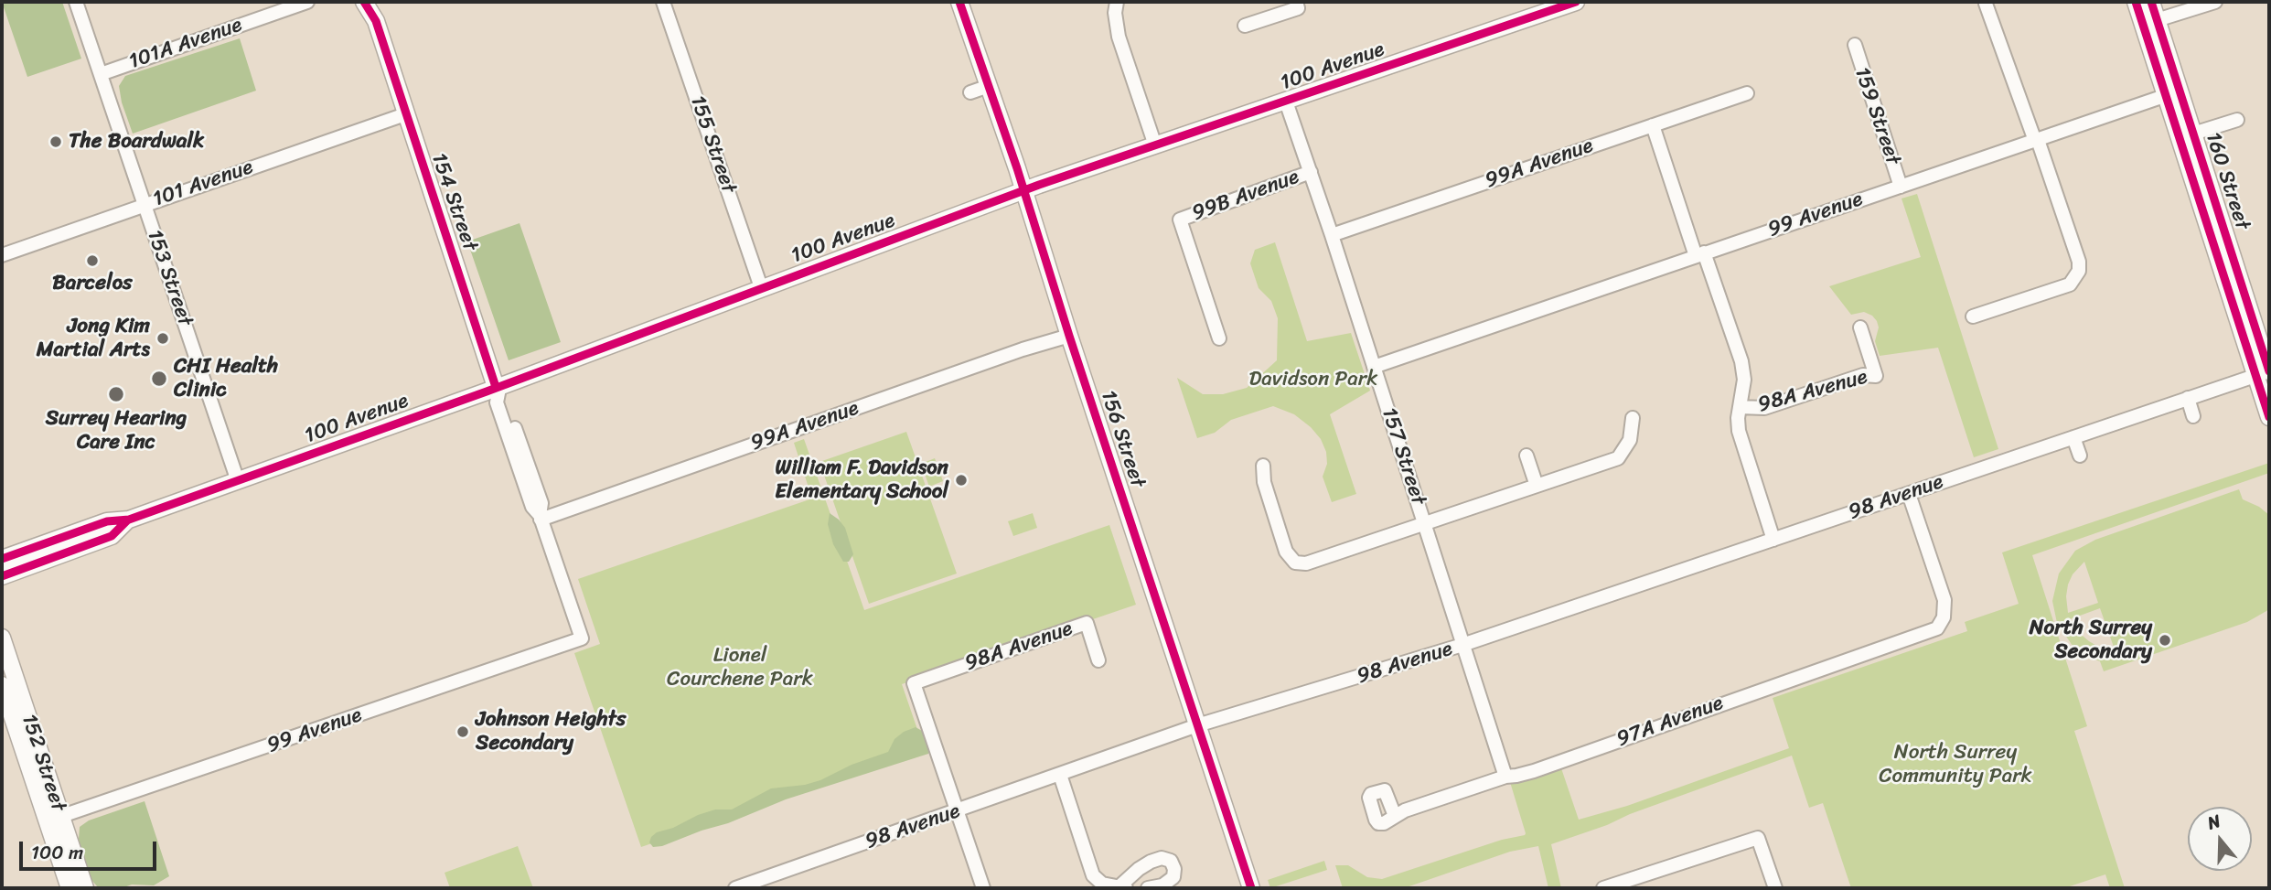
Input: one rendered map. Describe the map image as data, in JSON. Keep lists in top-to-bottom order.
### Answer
{
  "streets": {
    "main road": [
      "100 Avenue",
      "160 Street",
      "154 Street",
      "156 Street",
      "152 Street"
    ],
    "street": [
      "101A Avenue",
      "159 Street",
      "155 Street",
      "99A Avenue",
      "101 Avenue",
      "99B Avenue",
      "99 Avenue",
      "153 Street",
      "98A Avenue",
      "157 Street",
      "98 Avenue",
      "97A Avenue"
    ]
  },
  "crossings": [
    ["101A Avenue", "153 Street"],
    ["100 Avenue", "155 Street"],
    ["100 Avenue", "154 Street"],
    ["100 Avenue", "153 Street"],
    ["100 Avenue", "156 Street"],
    ["100 Avenue", "157 Street"],
    ["159 Street", "99 Avenue"],
    ["99A Avenue", "154 Street"],
    ["99A Avenue", "156 Street"],
    ["99A Avenue", "157 Street"],
    ["160 Street", "99 Avenue"],
    ["160 Street", "98 Avenue"],
    ["101 Avenue", "154 Street"],
    ["101 Avenue", "153 Street"],
    ["99B Avenue", "157 Street"],
    ["154 Street", "99 Avenue"],
    ["99 Avenue", "157 Street"],
    ["99 Avenue", "152 Street"],
    ["98A Avenue", "98 Avenue"],
    ["156 Street", "98 Avenue"],
    ["157 Street", "98 Avenue"],
    ["157 Street", "97A Avenue"],
    ["98 Avenue", "97A Avenue"]
  ],
  "parks": ["Davidson Park", "Lionel Courchene Park", "North Surrey Community Park"],
  "places": [
    "The Boardwalk",
    "Barcelos",
    "Jong Kim Martial Arts",
    "CHI Health Clinic",
    "Surrey Hearing Care Inc",
    "William F. Davidson Elementary School",
    "North Surrey Secondary",
    "Johnson Heights Secondary"
  ],
  "scale_bar": "100 m",
  "north": "top"
}
